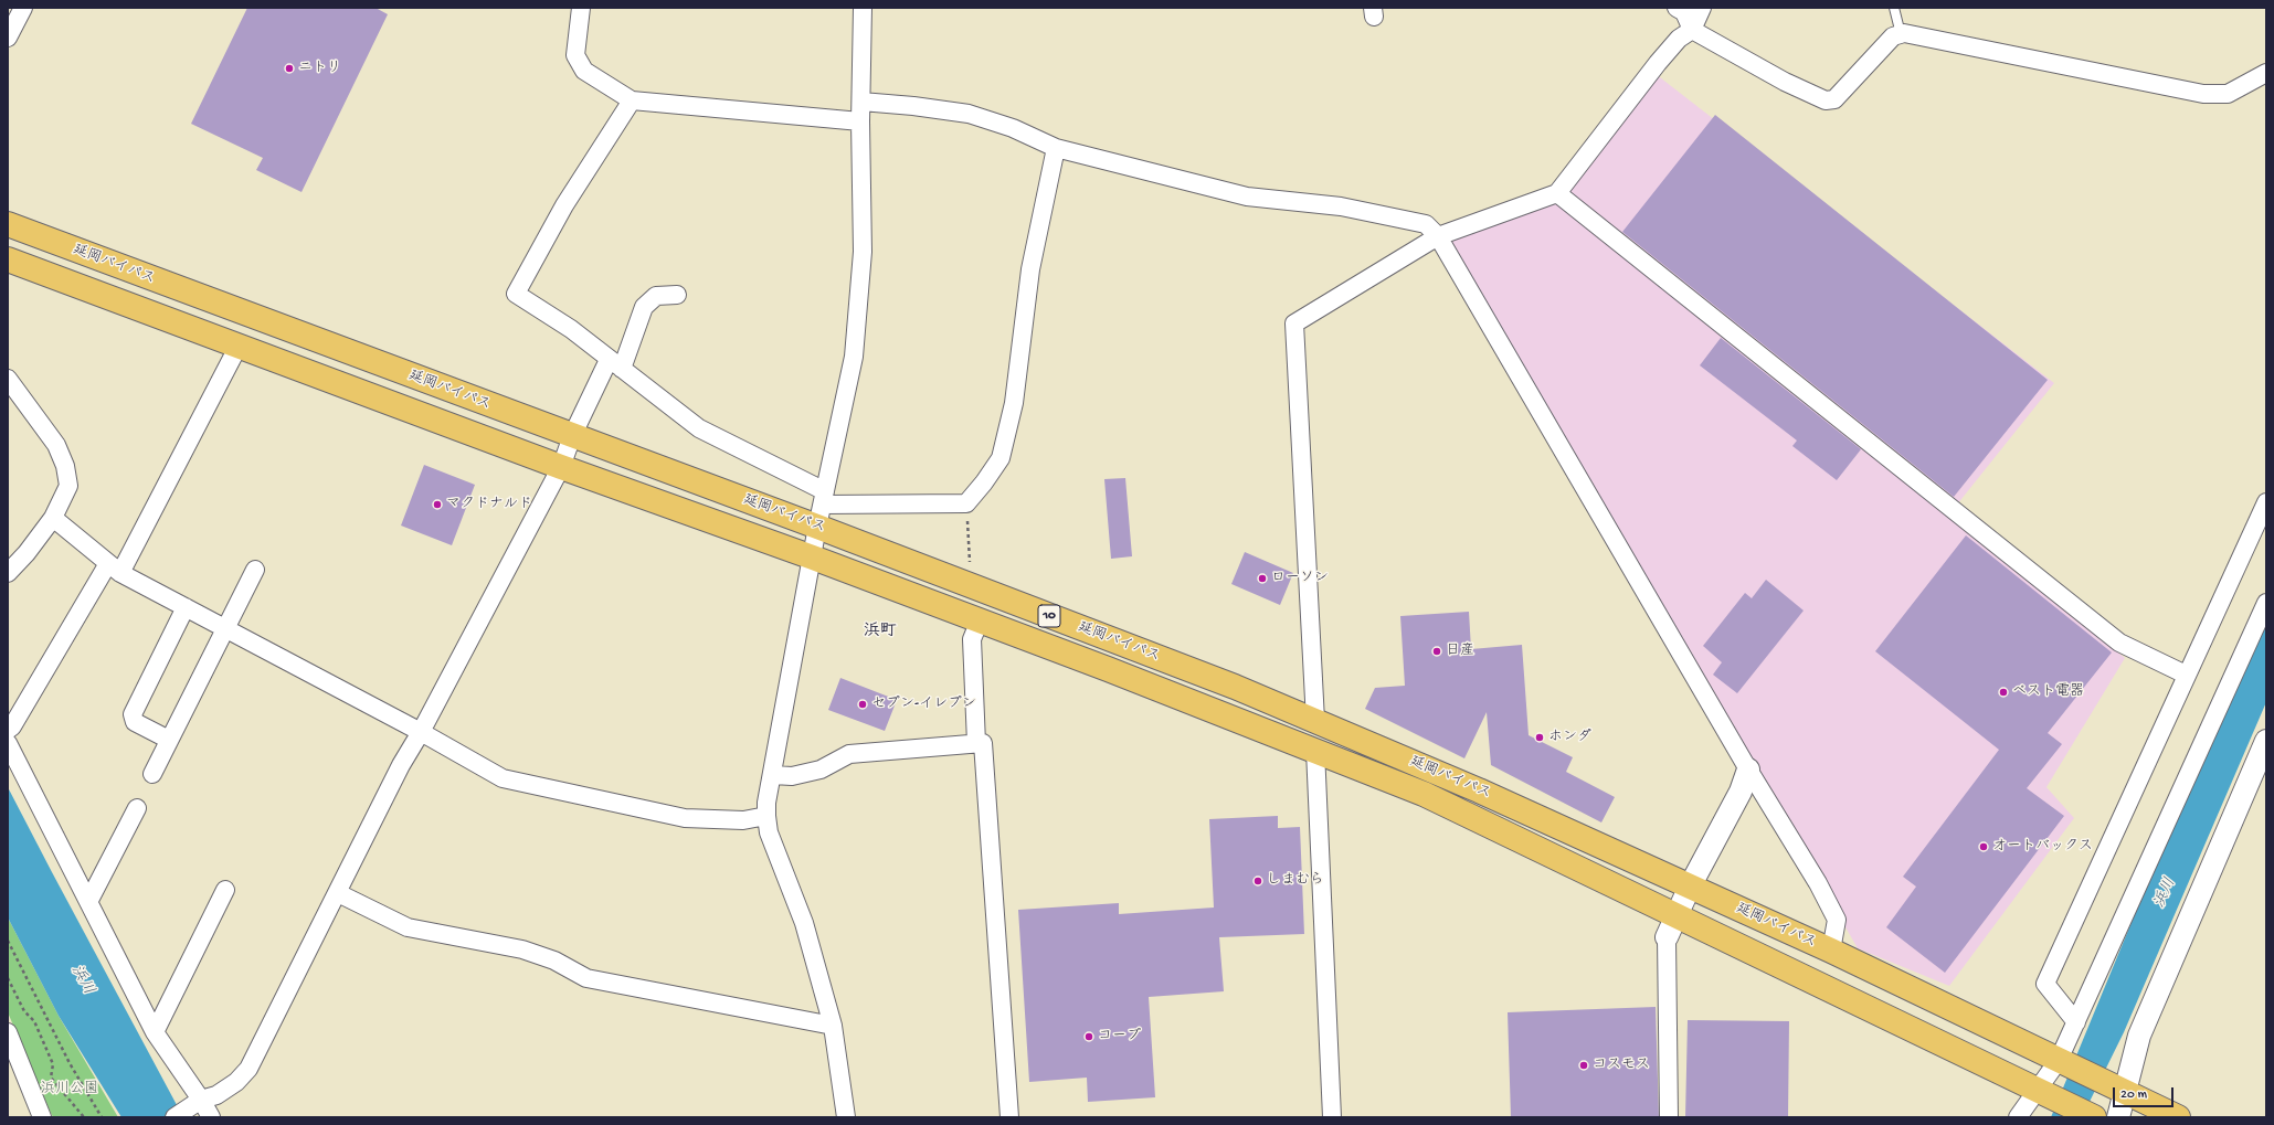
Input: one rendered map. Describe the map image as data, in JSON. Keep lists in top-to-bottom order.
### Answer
{
  "streets": {
    "highway": ["延岡バイパス", "10"]
  },
  "districts": ["浜町"],
  "water": ["浜川"],
  "parks": ["浜川公園"],
  "places": [
    "ニトリ",
    "マクドナルド",
    "ローソン",
    "日産",
    "ベスト電器",
    "セブン-イレブン",
    "ホンダ",
    "オートバックス",
    "しまむら",
    "コープ",
    "コスモス"
  ],
  "scale_bar": "20 m"
}
